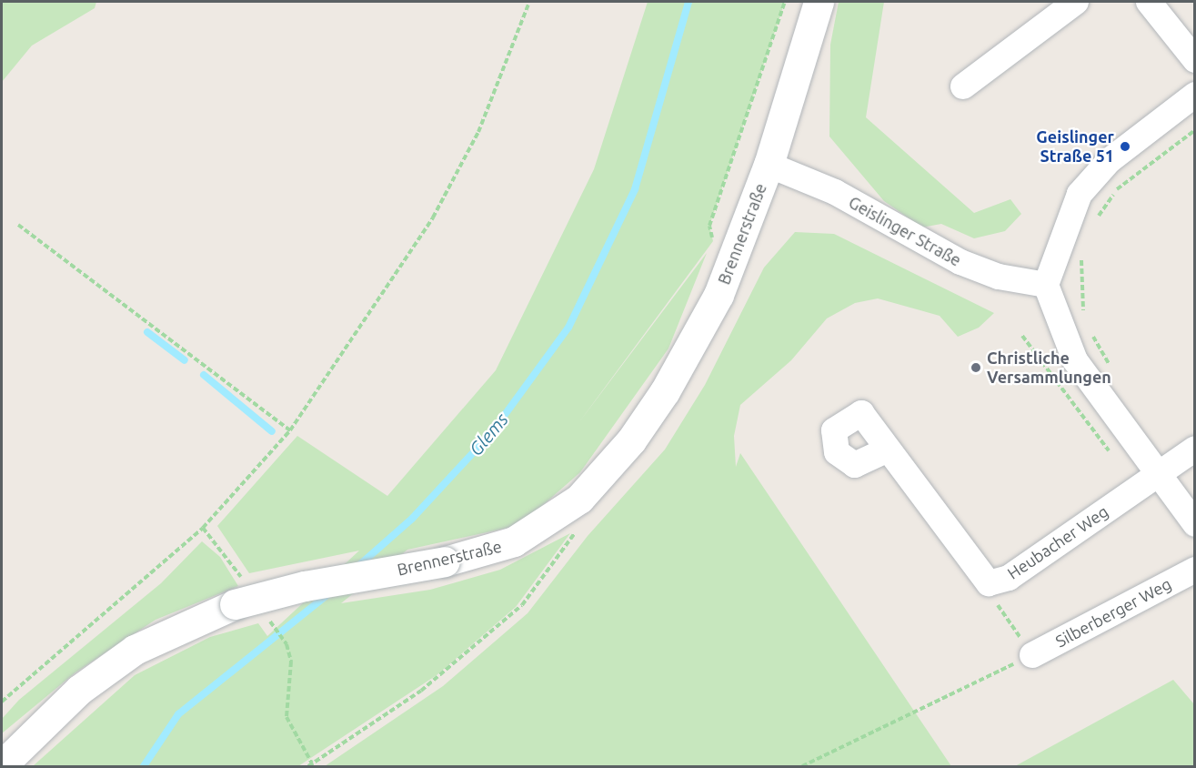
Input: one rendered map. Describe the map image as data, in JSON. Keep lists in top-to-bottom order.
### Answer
{
  "streets": {
    "main road": ["Brennerstraße"],
    "street": ["Geislinger Straße", "Heubacher Weg", "Silberberger Weg"]
  },
  "crossings": [
    ["Geislinger Straße", "Brennerstraße"]
  ],
  "water": ["Glems"],
  "places": ["Geislinger Straße 51", "Christliche Versammlungen"]
}
